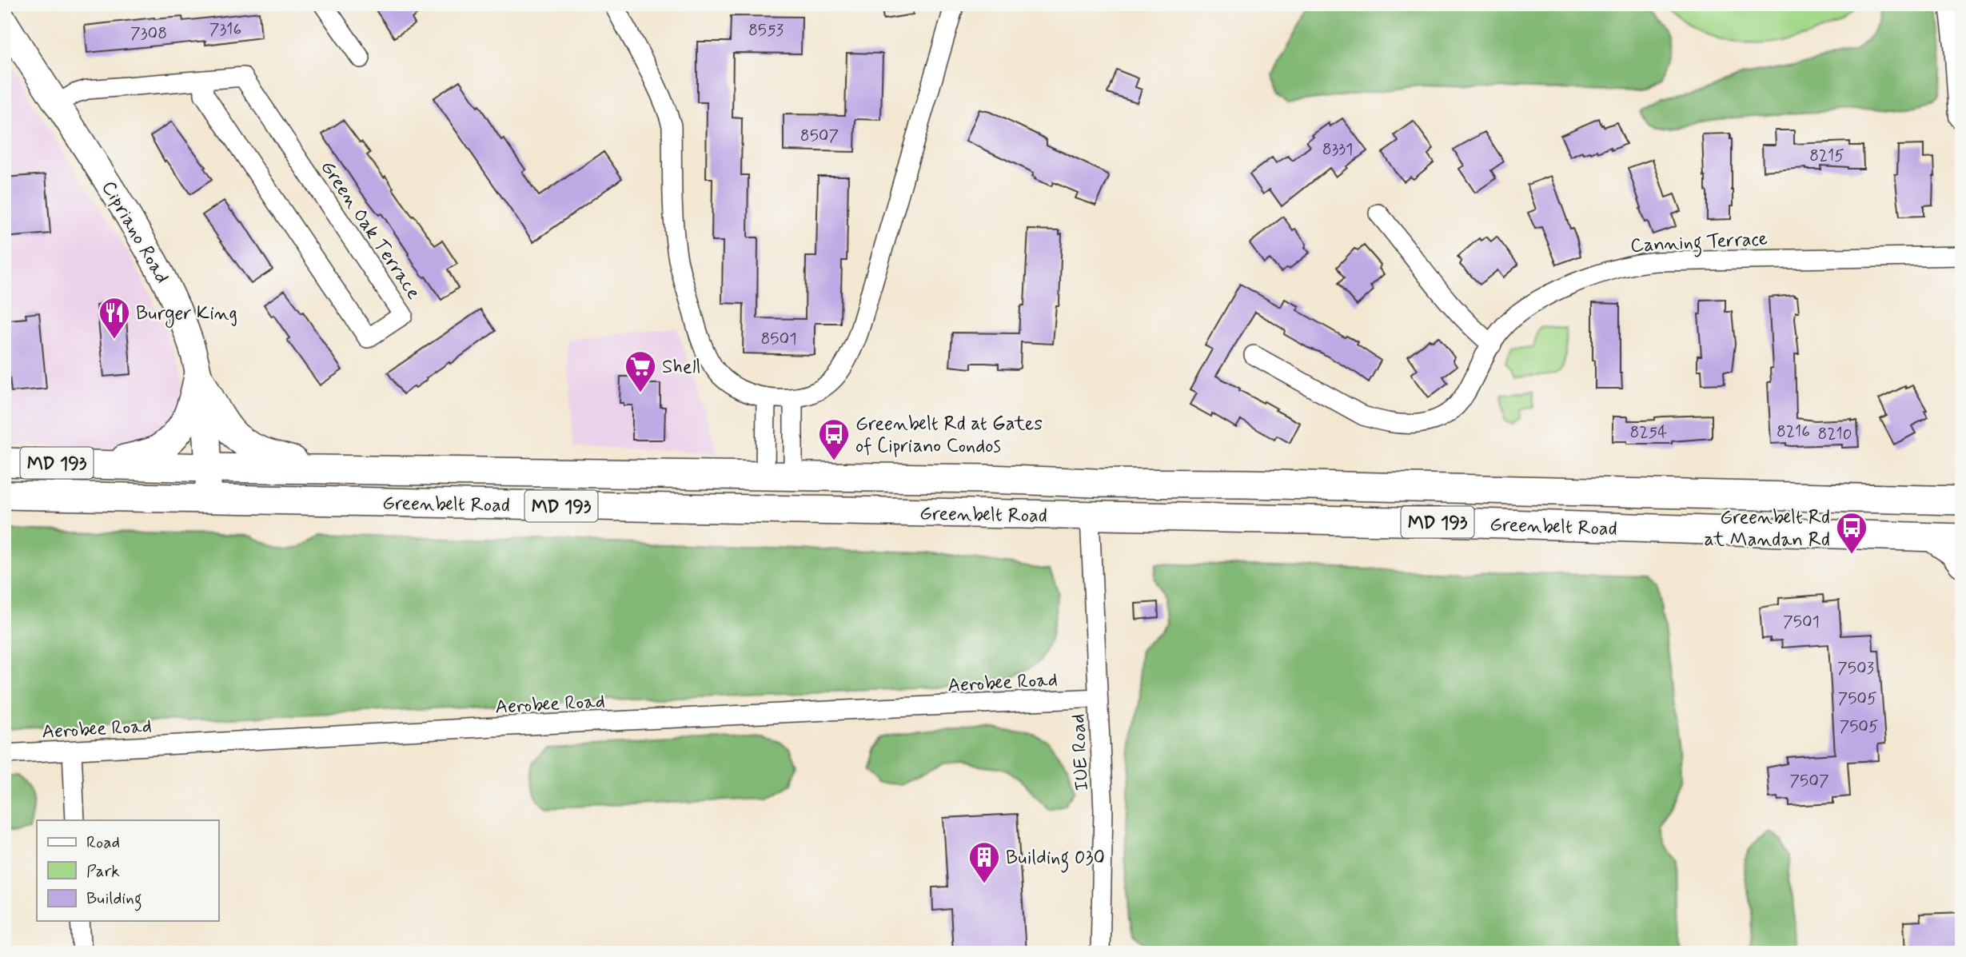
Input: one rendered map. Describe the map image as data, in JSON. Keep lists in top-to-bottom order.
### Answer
{
  "streets": {
    "main road": ["MD 193", "Greenbelt Road"],
    "street": [
      "Green Oak Terrace",
      "Cipriano Road",
      "Canning Terrace",
      "Aerobee Road",
      "IUE Road"
    ]
  },
  "crossings": [
    ["Green Oak Terrace", "Cipriano Road"],
    ["Cipriano Road", "Greenbelt Road"],
    ["Greenbelt Road", "IUE Road"],
    ["Aerobee Road", "IUE Road"]
  ],
  "places": {
    "restaurant": ["Burger King"],
    "supermarket": ["Shell"],
    "bus stop": ["Greenbelt Rd at Gates of Cipriano Condos", "Greenbelt Rd at Mandan Rd"],
    "building": ["Building 030"]
  },
  "house_numbers": [
    "7316",
    "8553",
    "7308",
    "8507",
    "8331",
    "8215",
    "8501",
    "8216",
    "8254",
    "8210",
    "7501",
    "7503",
    "7505",
    "7505",
    "7507"
  ],
  "legend": ["Road", "Park", "Building"]
}
